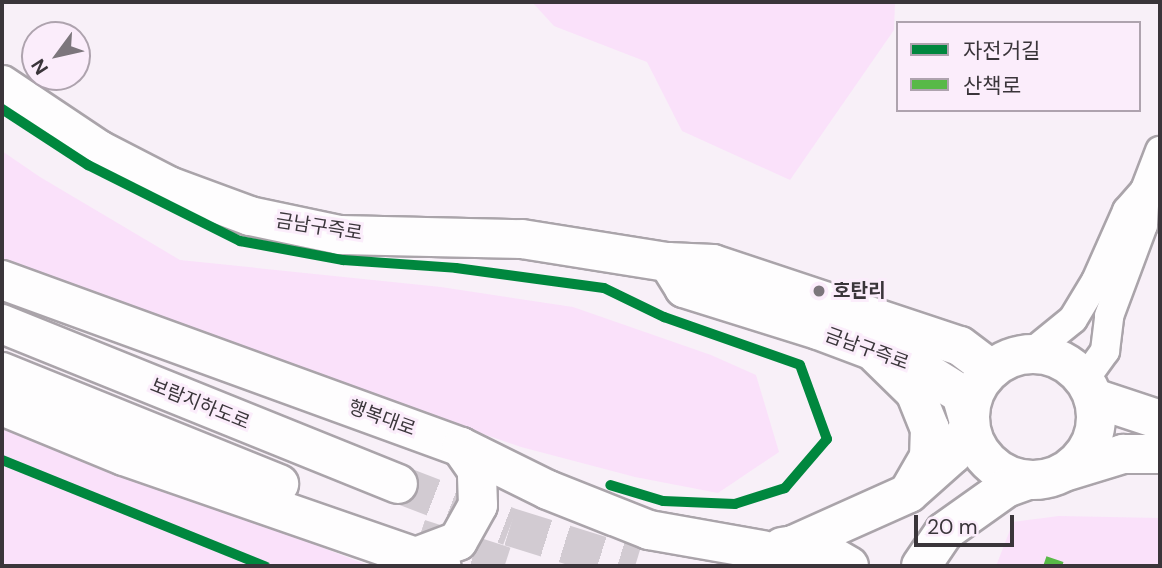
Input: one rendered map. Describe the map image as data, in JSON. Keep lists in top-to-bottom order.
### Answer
{
  "streets": {
    "main road": ["금남구즉로", "보람지하도로", "행복대로"]
  },
  "places": ["호탄리"],
  "legend": ["자전거길", "산책로"],
  "scale_bar": "20 m",
  "north": "bottom left"
}
